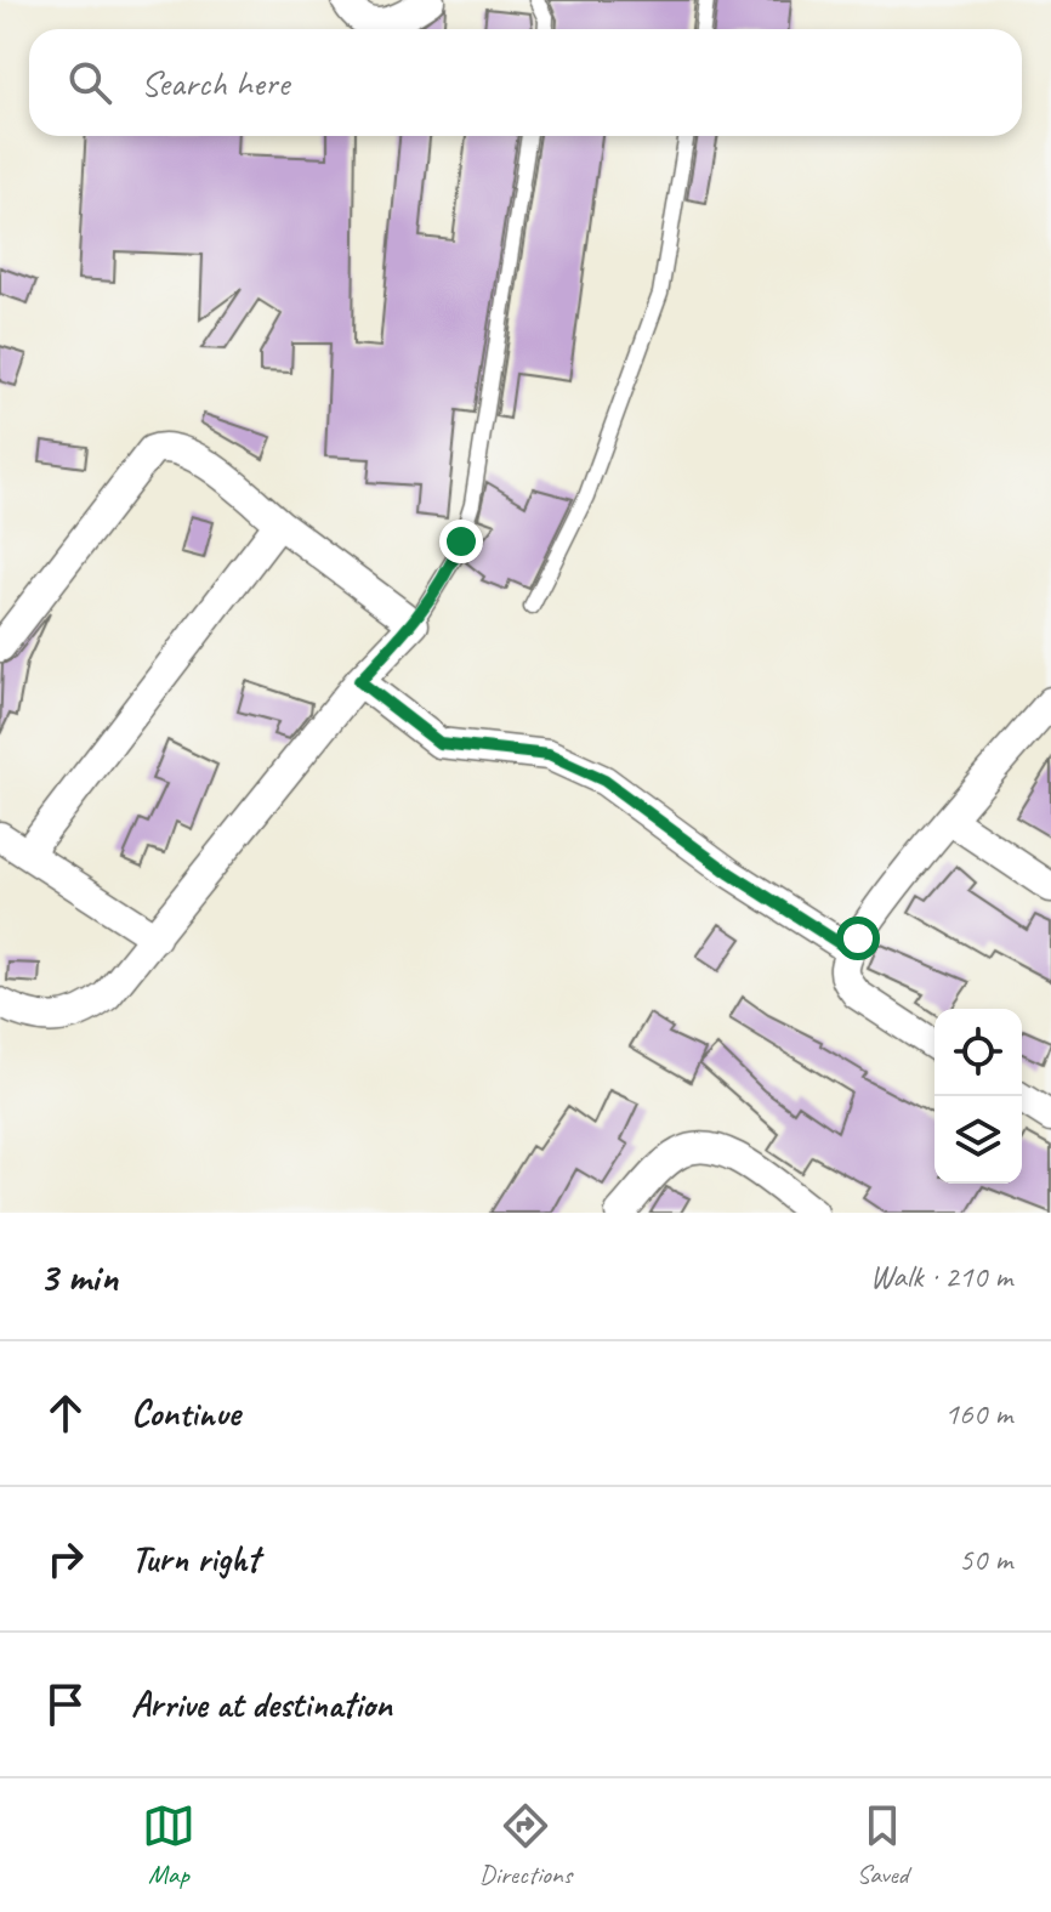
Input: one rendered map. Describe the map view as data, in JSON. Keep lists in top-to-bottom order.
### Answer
{
  "page": {
    "search": "Search here",
    "heading": ["3 min", "Walk · 210 m"],
    "list": [
      ["Continue", "160 m"],
      ["Turn right", "50 m"],
      "Arrive at destination"
    ],
    "nav": ["Map", "Directions", "Saved"]
  }
}
